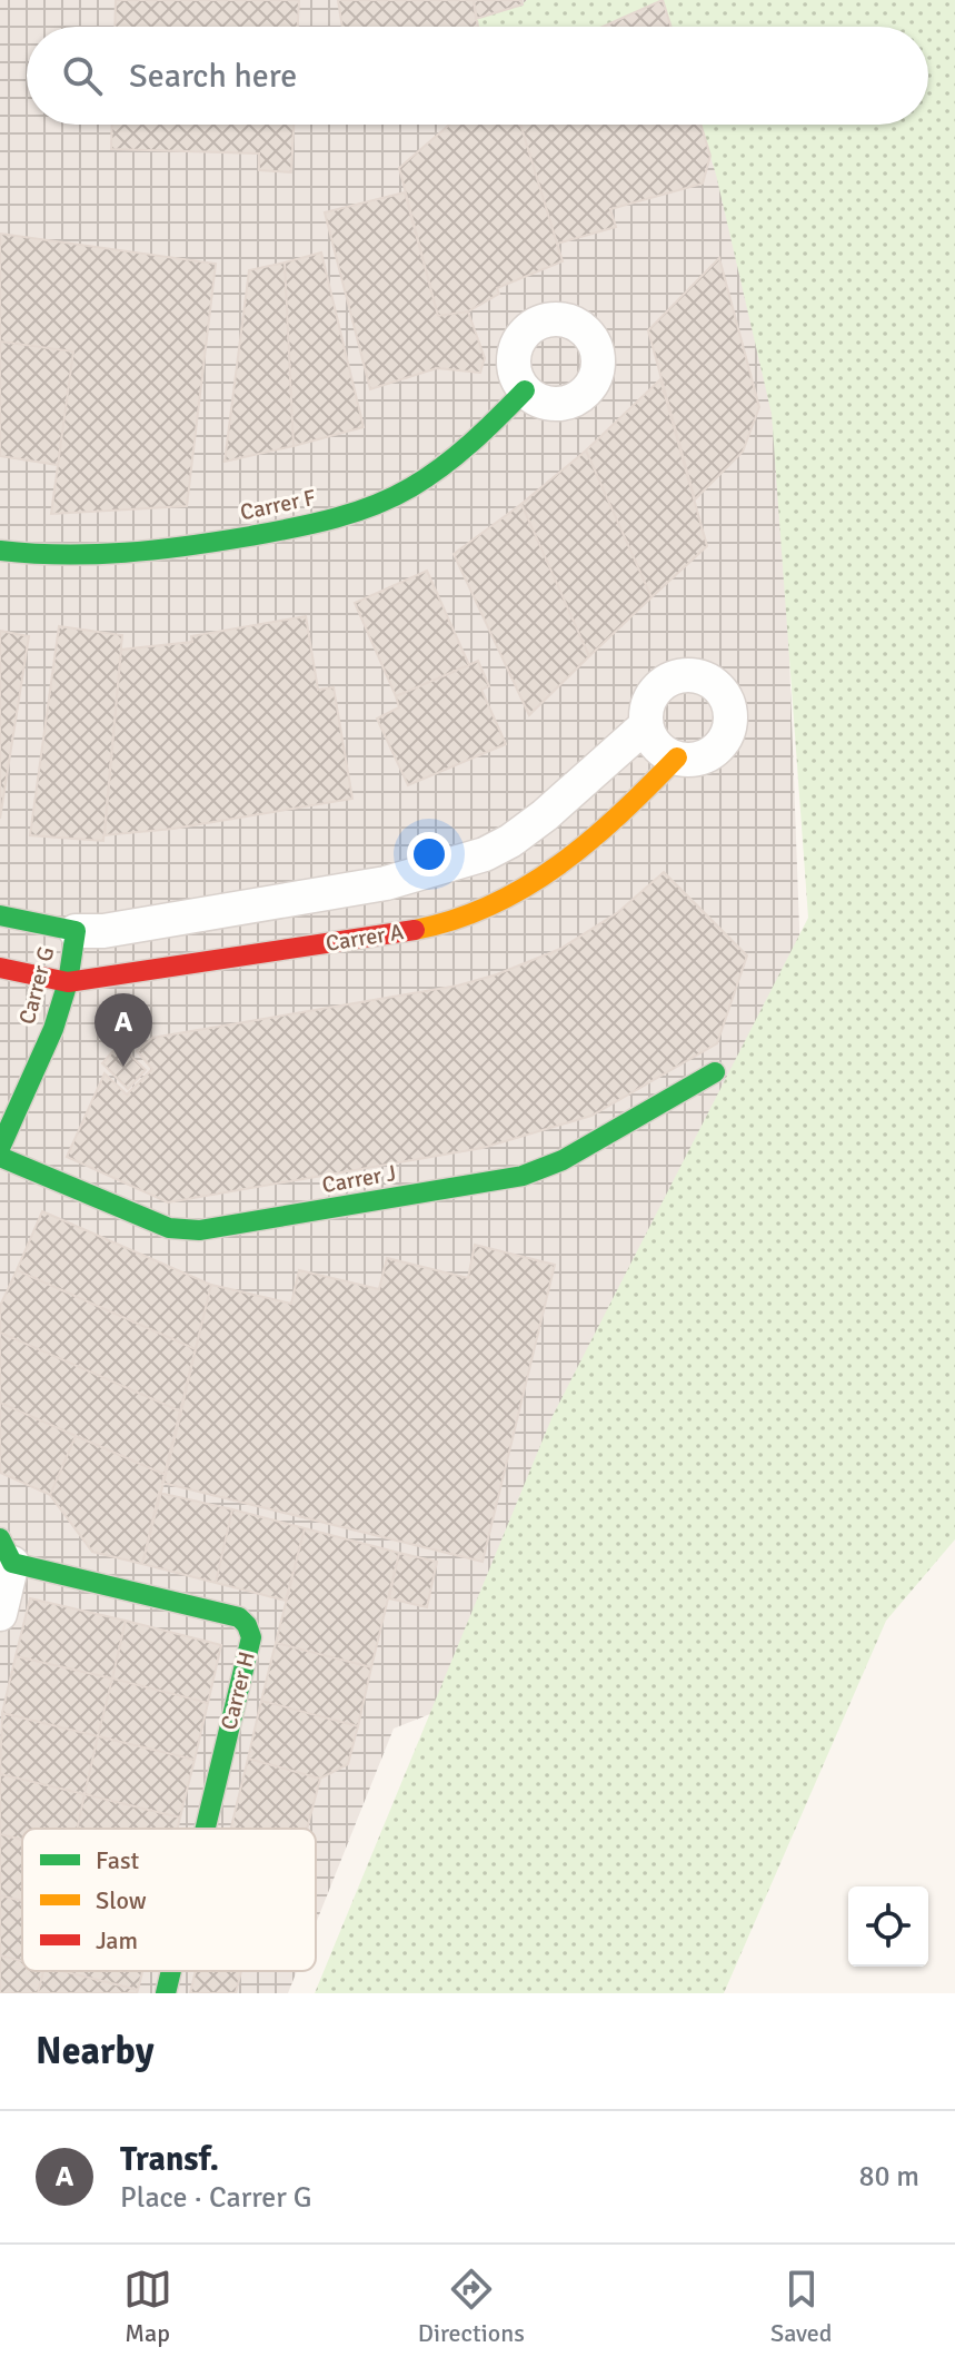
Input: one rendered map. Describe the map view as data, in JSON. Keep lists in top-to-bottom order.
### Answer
{
  "streets": {
    "street": [
      "Carrer F",
      "Carrer A",
      "Carrer G",
      "Carrer J",
      "Carrer H"
    ]
  },
  "crossings": [
    ["Carrer A", "Carrer G"]
  ],
  "legend": ["Fast", "Slow", "Jam"],
  "page": {
    "search": "Search here",
    "pins": "A",
    "heading": "Nearby",
    "list": [
      {
        "mark": "A",
        "name": "Transf.",
        "note": "Place · Carrer G",
        "value": "80 m"
      }
    ],
    "nav": ["Map", "Directions", "Saved"]
  }
}
